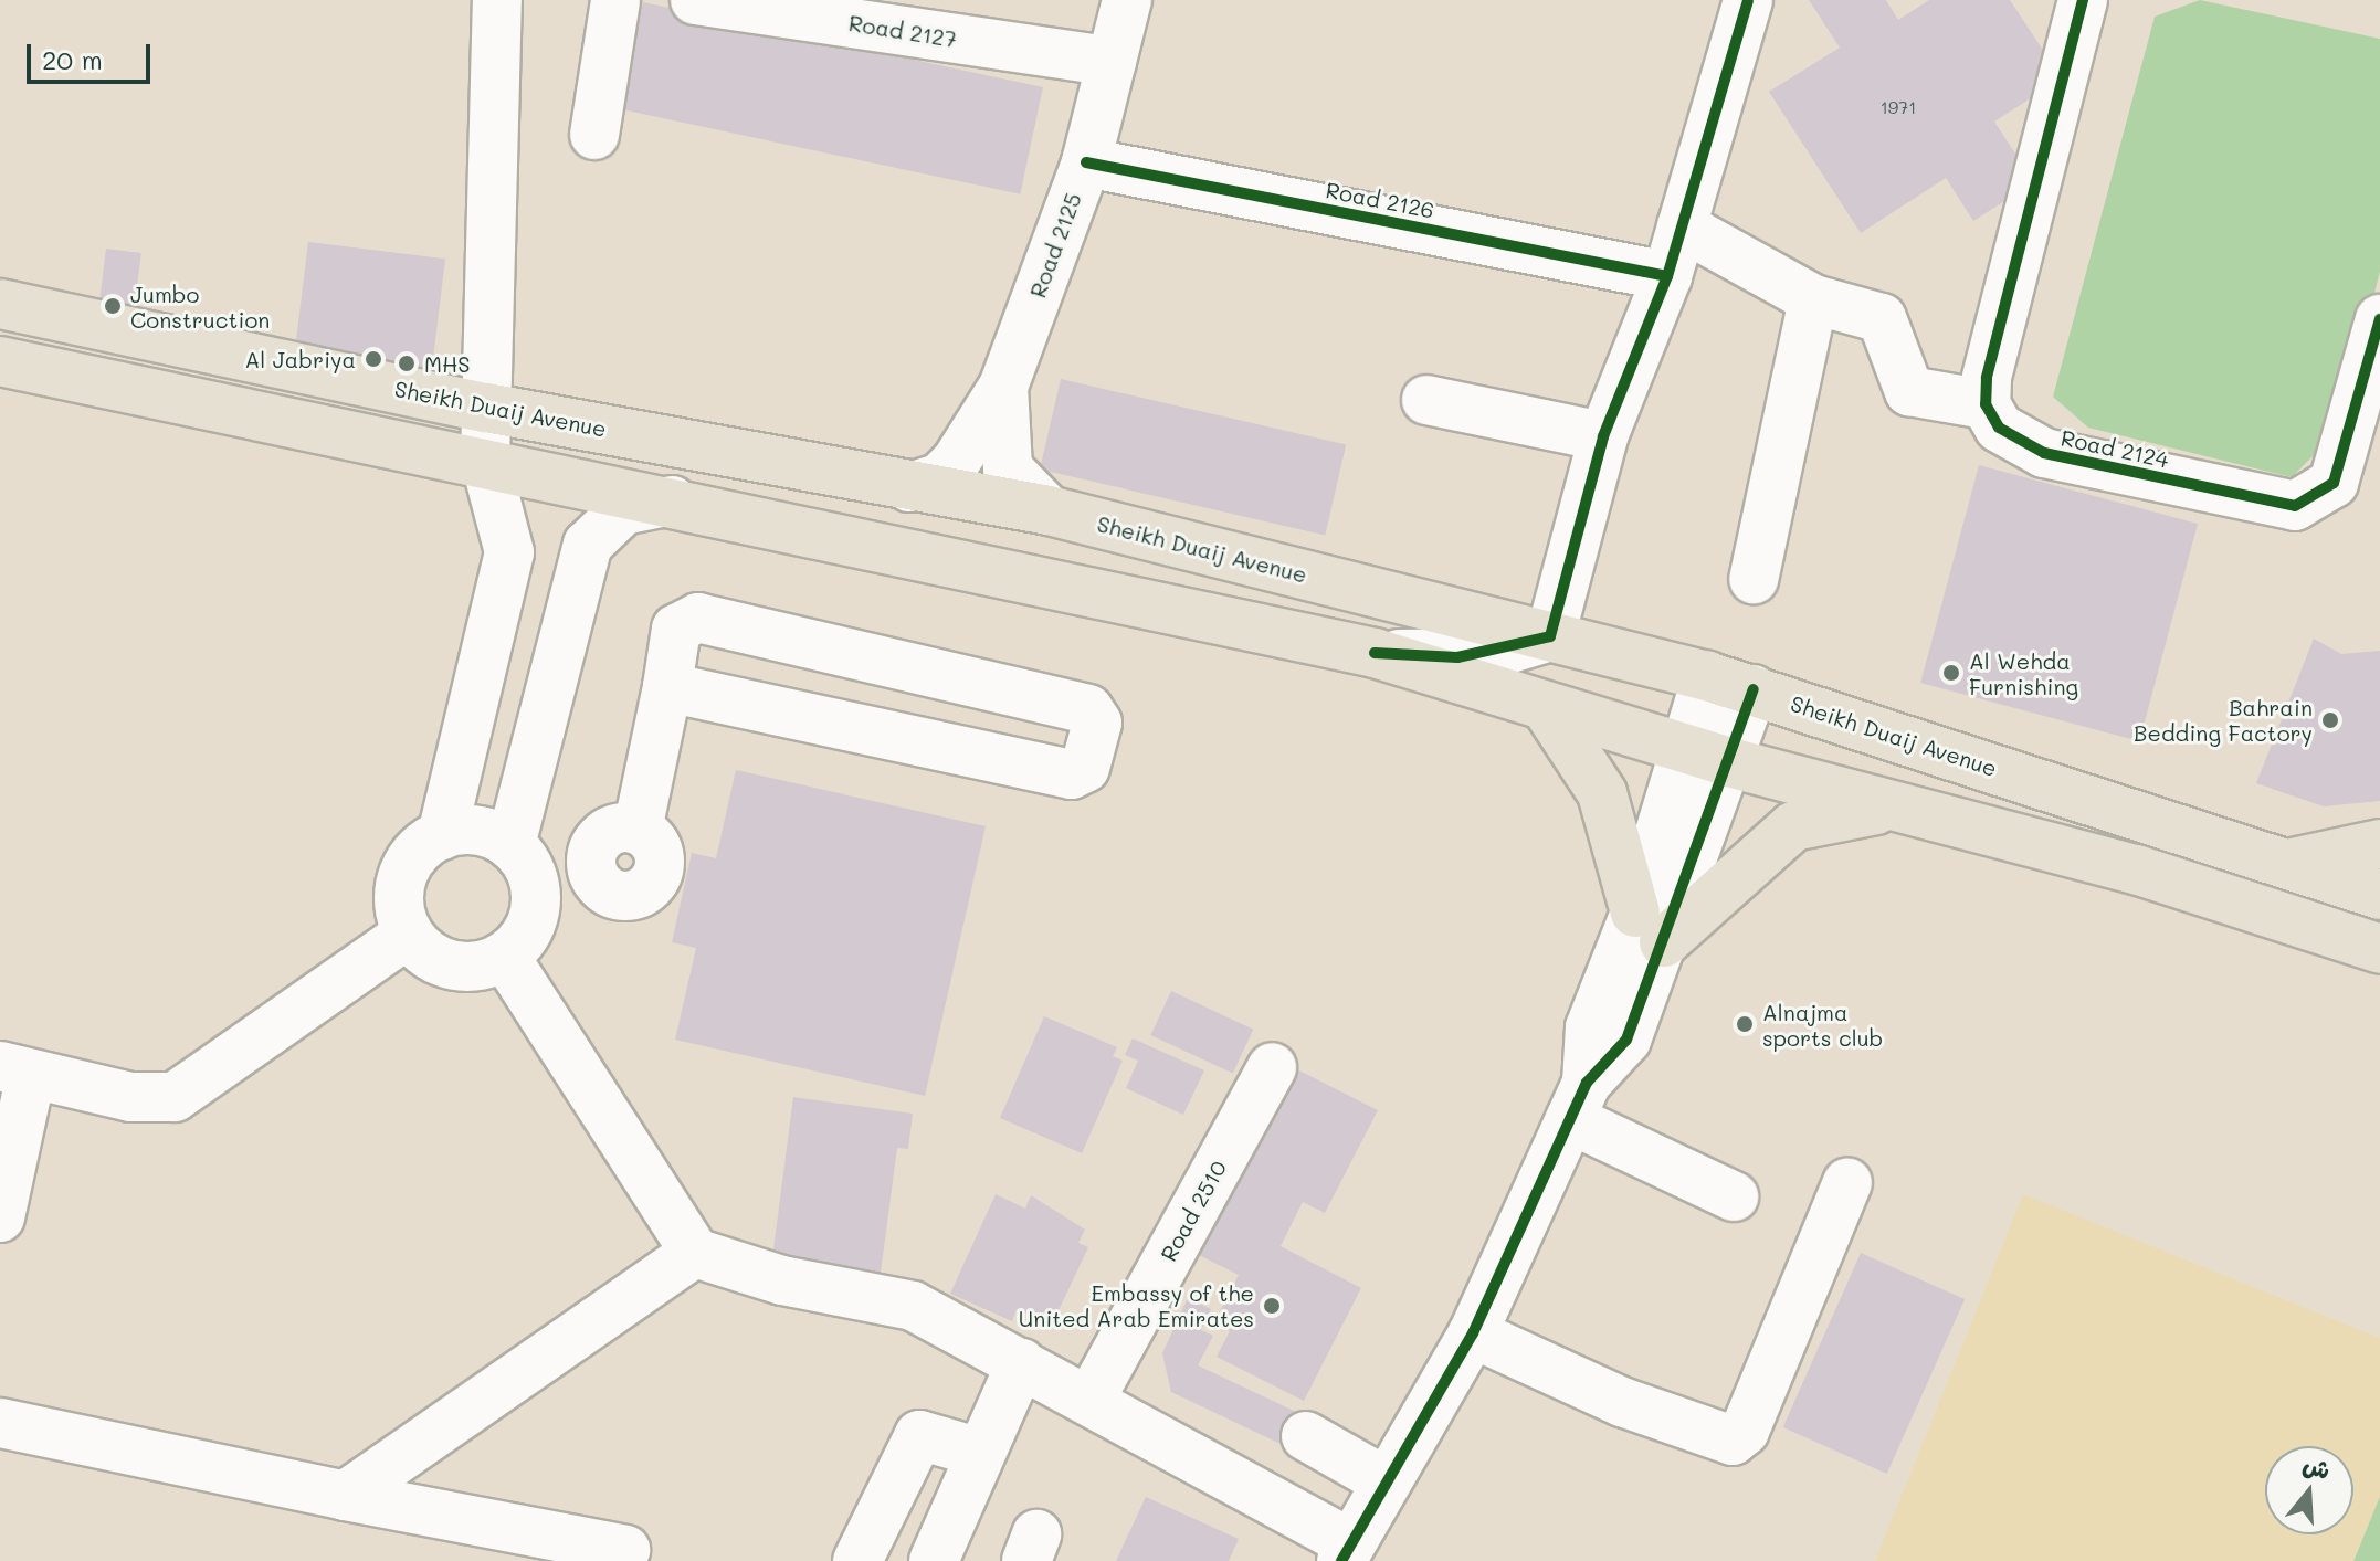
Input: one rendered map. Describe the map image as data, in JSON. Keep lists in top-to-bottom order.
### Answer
{
  "streets": {
    "main road": ["Sheikh Duaij Avenue"],
    "street": [
      "Road 2127",
      "Road 2126",
      "Road 2125",
      "Road 2124",
      "Road 2510"
    ]
  },
  "crossings": [
    ["Road 2127", "Road 2125"],
    ["Road 2126", "Road 2125"],
    ["Road 2125", "Sheikh Duaij Avenue"]
  ],
  "places": [
    "Jumbo Construction",
    "Al Jabriya",
    "MHS",
    "Al Wehda Furnishing",
    "Bahrain Bedding Factory",
    "Alnajma sports club",
    "Embassy of the United Arab Emirates"
  ],
  "house_numbers": ["1971"],
  "scale_bar": "20 m",
  "north": "top"
}
